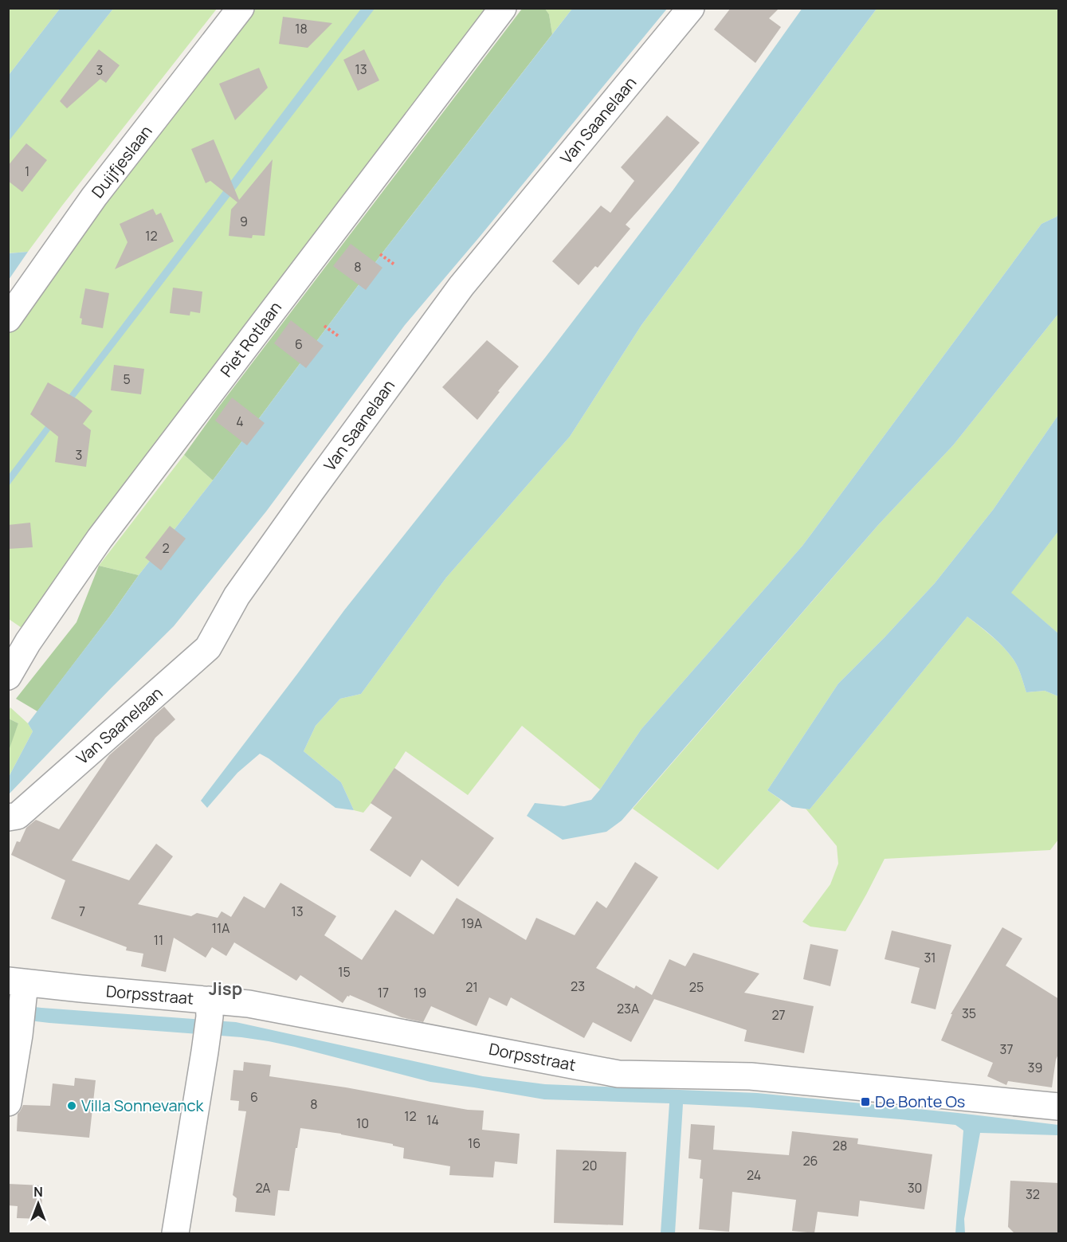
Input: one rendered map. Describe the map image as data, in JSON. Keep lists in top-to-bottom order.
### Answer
{
  "streets": {
    "street": [
      "Van Saanelaan",
      "Duijfjeslaan",
      "Piet Rotlaan",
      "Dorpsstraat"
    ]
  },
  "districts": ["Jisp"],
  "places": {
    "transit": ["De Bonte Os"],
    "other": ["Villa Sonnevanck"]
  },
  "house_numbers": [
    "18",
    "13",
    "3",
    "1",
    "9",
    "12",
    "8",
    "6",
    "5",
    "4",
    "3",
    "2",
    "7",
    "13",
    "19A",
    "11A",
    "11",
    "31",
    "15",
    "23",
    "21",
    "25",
    "17",
    "19",
    "23A",
    "35",
    "27",
    "37",
    "39",
    "6",
    "8",
    "12",
    "14",
    "10",
    "16",
    "28",
    "26",
    "20",
    "24",
    "2A",
    "30",
    "32"
  ],
  "north": "top"
}
